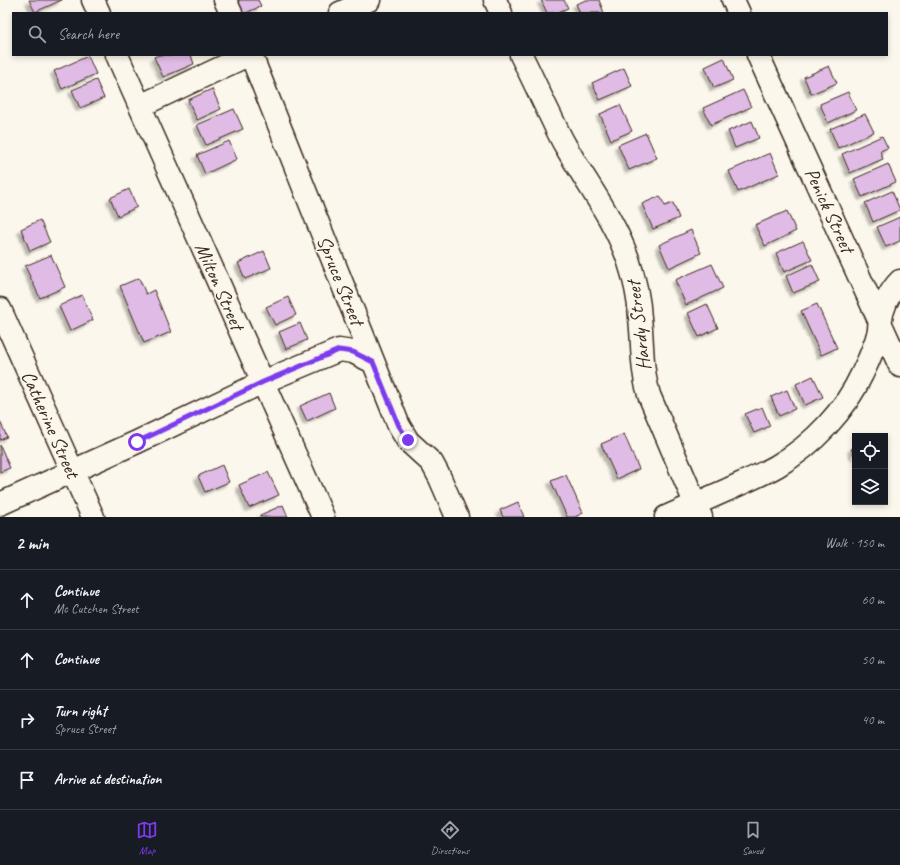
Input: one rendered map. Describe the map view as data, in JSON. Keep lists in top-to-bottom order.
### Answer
{
  "streets": {
    "street": [
      "Penick Street",
      "Spruce Street",
      "Milton Street",
      "Hardy Street",
      "Catherine Street"
    ]
  },
  "page": {
    "search": "Search here",
    "heading": ["2 min", "Walk · 150 m"],
    "list": [
      ["Continue", "Mc Cutchen Street", "60 m"],
      ["Continue", "50 m"],
      ["Turn right", "Spruce Street", "40 m"],
      "Arrive at destination"
    ],
    "nav": ["Map", "Directions", "Saved"]
  }
}
